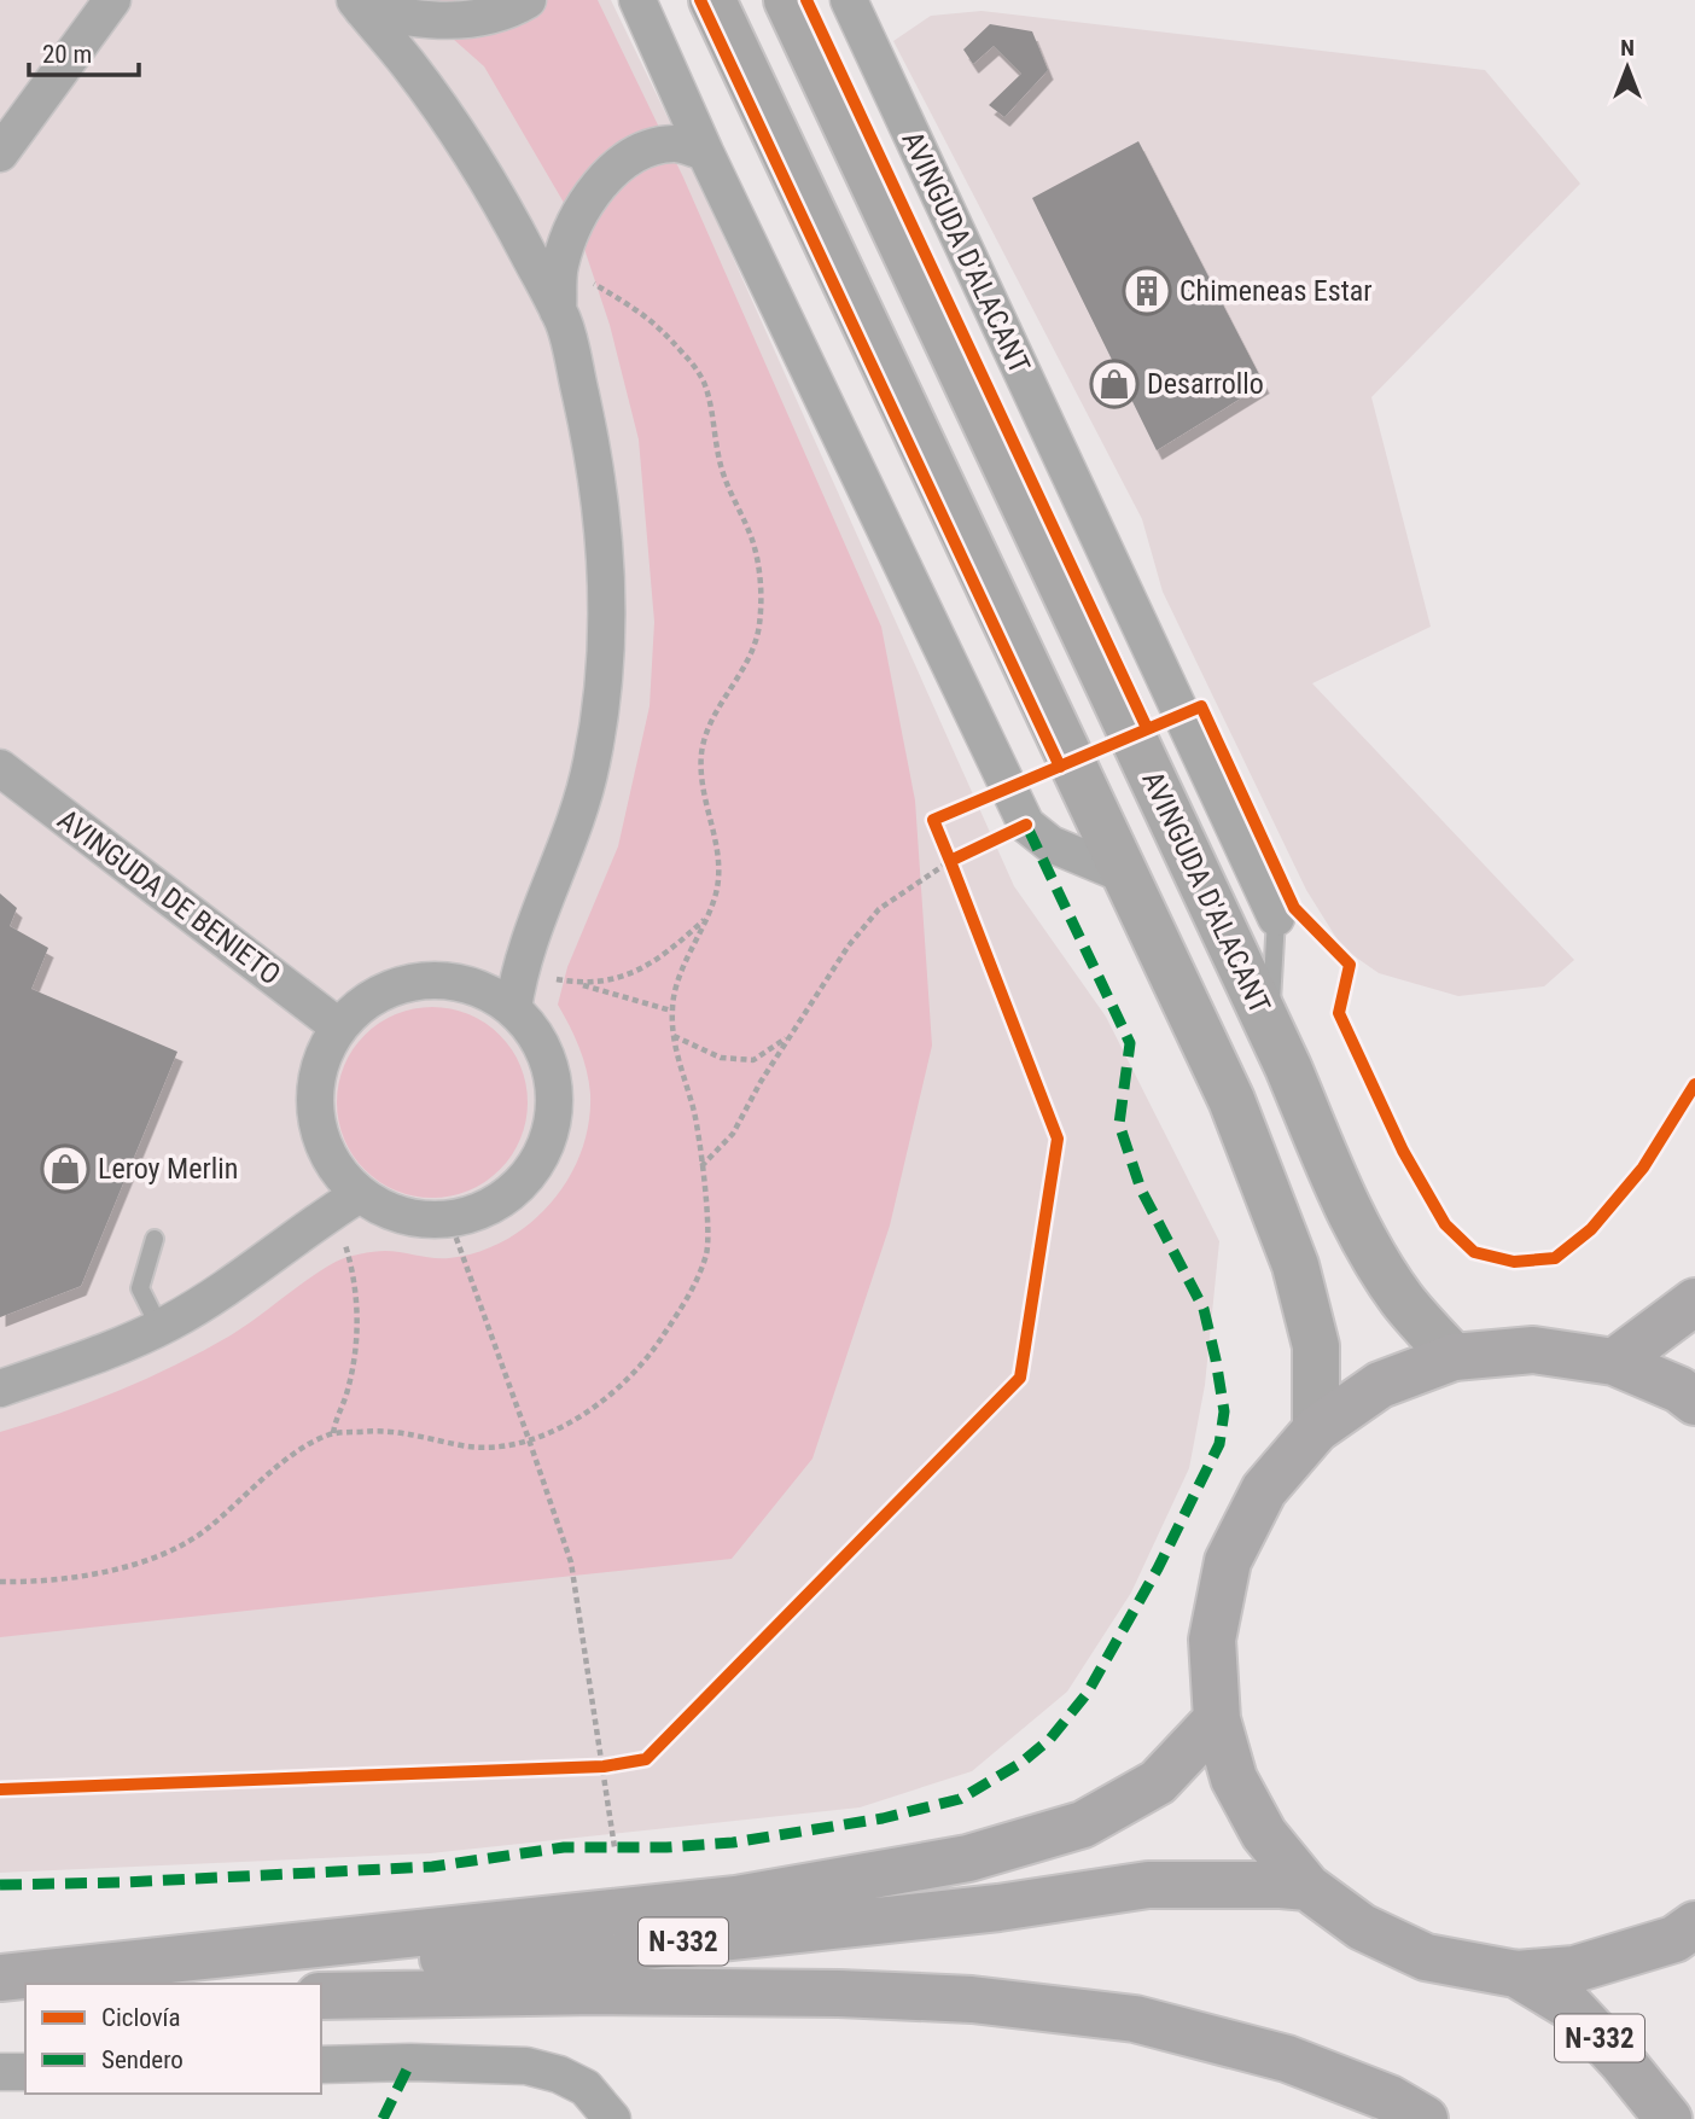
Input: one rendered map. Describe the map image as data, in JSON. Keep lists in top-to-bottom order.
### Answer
{
  "streets": {
    "highway": ["N-332"],
    "main road": ["AVINGUDA D'ALACANT"],
    "street": ["AVINGUDA DE BENIETO"]
  },
  "places": {
    "building": ["Chimeneas Estar"],
    "shop": ["Desarrollo", "Leroy Merlin"]
  },
  "legend": ["Ciclovía", "Sendero"],
  "scale_bar": "20 m",
  "north": "top"
}
